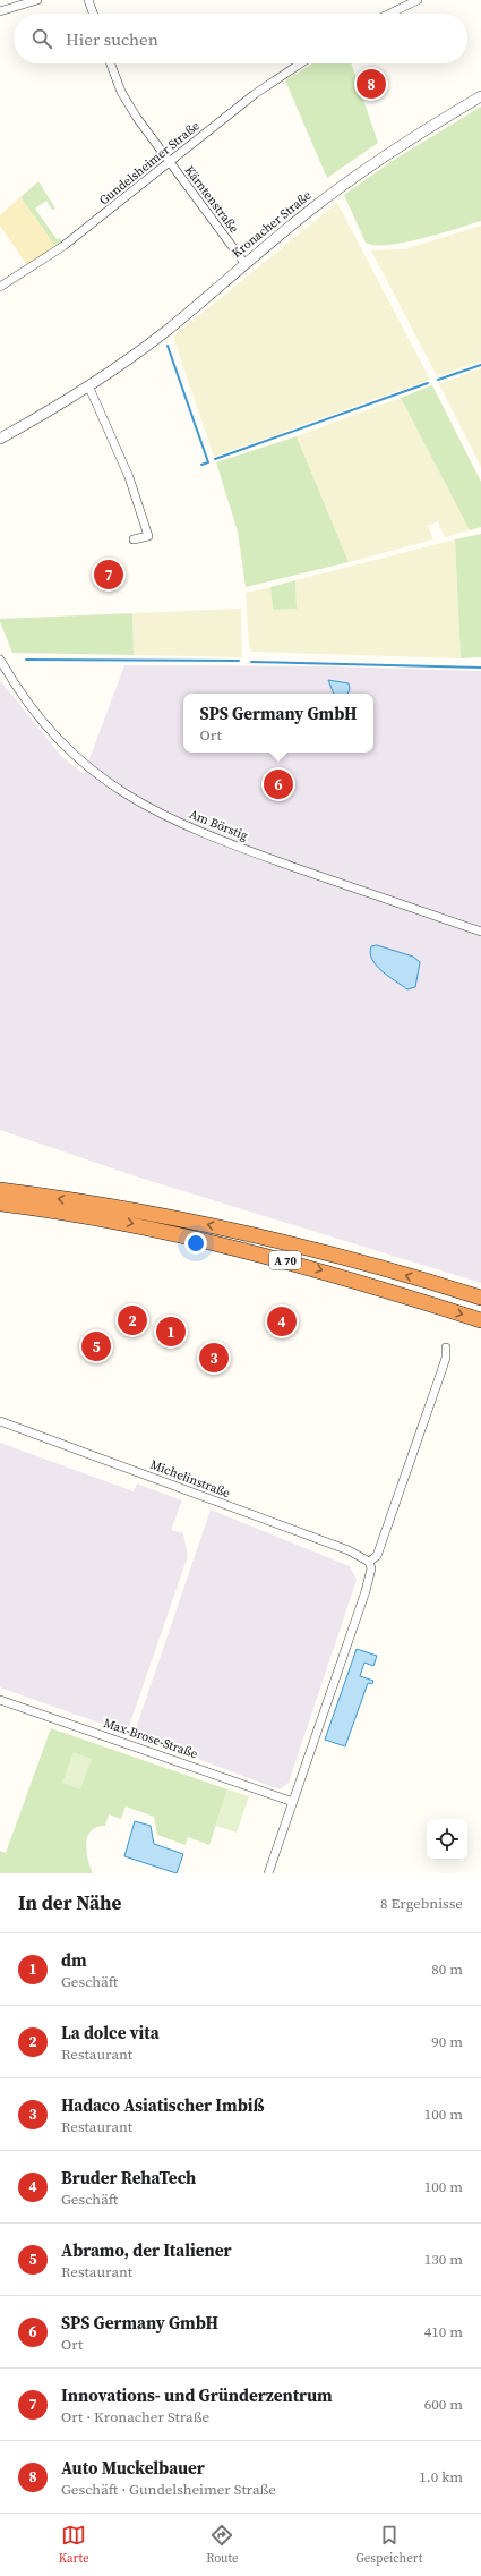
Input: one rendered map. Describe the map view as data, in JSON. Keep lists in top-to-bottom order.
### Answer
{
  "streets": {
    "highway": ["A 70"],
    "street": [
      "Gundelsheimer Straße",
      "Kärntenstraße",
      "Kronacher Straße",
      "Am Börstig",
      "Michelinstraße",
      "Max-Brose-Straße"
    ]
  },
  "crossings": [
    ["Gundelsheimer Straße", "Kärntenstraße"],
    ["Kärntenstraße", "Kronacher Straße"]
  ],
  "page": {
    "search": "Hier suchen",
    "pins": [
      "8",
      "7",
      "6",
      "2",
      "4",
      "1",
      "5",
      "3"
    ],
    "popup": ["SPS Germany GmbH", "Ort"],
    "heading": ["In der Nähe", "8 Ergebnisse"],
    "list": [
      {
        "mark": "1",
        "name": "dm",
        "note": "Geschäft",
        "value": "80 m"
      },
      {
        "mark": "2",
        "name": "La dolce vita",
        "note": "Restaurant",
        "value": "90 m"
      },
      {
        "mark": "3",
        "name": "Hadaco Asiatischer Imbiß",
        "note": "Restaurant",
        "value": "100 m"
      },
      {
        "mark": "4",
        "name": "Bruder RehaTech",
        "note": "Geschäft",
        "value": "100 m"
      },
      {
        "mark": "5",
        "name": "Abramo, der Italiener",
        "note": "Restaurant",
        "value": "130 m"
      },
      {
        "mark": "6",
        "name": "SPS Germany GmbH",
        "note": "Ort",
        "value": "410 m"
      },
      {
        "mark": "7",
        "name": "Innovations- und Gründerzentrum",
        "note": "Ort · Kronacher Straße",
        "value": "600 m"
      },
      {
        "mark": "8",
        "name": "Auto Muckelbauer",
        "note": "Geschäft · Gundelsheimer Straße",
        "value": "1.0 km"
      }
    ],
    "nav": ["Karte", "Route", "Gespeichert"]
  }
}
